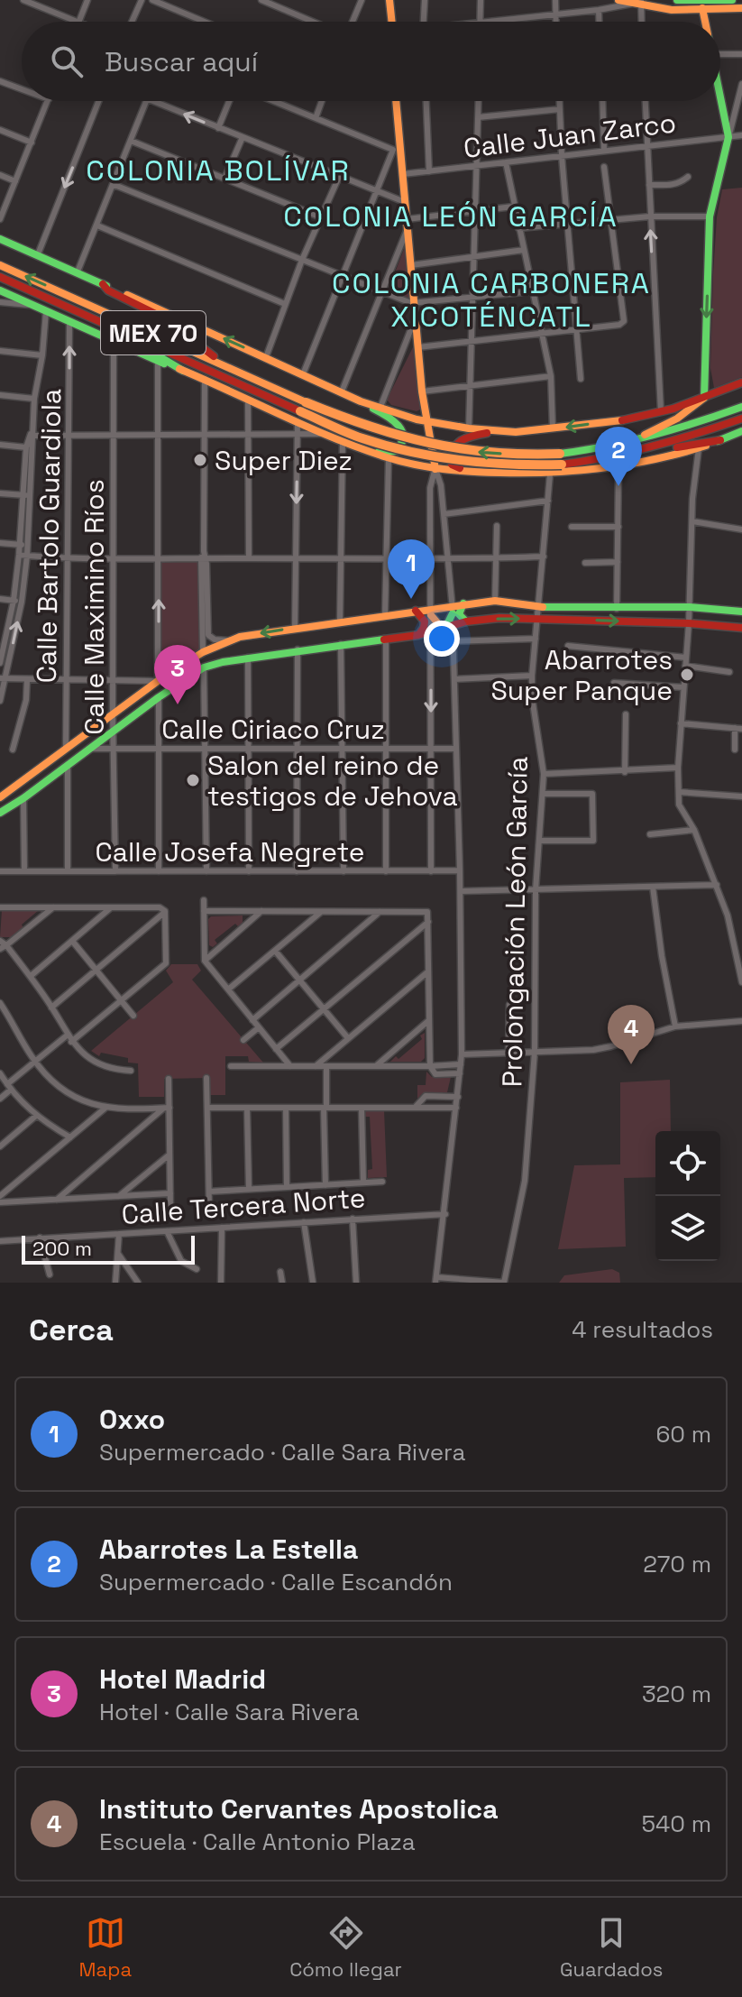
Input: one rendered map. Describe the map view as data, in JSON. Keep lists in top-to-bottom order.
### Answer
{
  "streets": {
    "main road": ["MEX 70"],
    "street": [
      "Calle Juan Zarco",
      "Calle Bartolo Guardiola",
      "Calle Maximino Ríos",
      "Calle Ciriaco Cruz",
      "Calle Josefa Negrete",
      "Prolongación León García",
      "Calle Tercera Norte"
    ]
  },
  "crossings": [
    ["Calle Maximino Ríos", "Calle Ciriaco Cruz"],
    ["Calle Maximino Ríos", "Calle Josefa Negrete"]
  ],
  "districts": ["COLONIA BOLÍVAR", "COLONIA LEÓN GARCÍA", "COLONIA CARBONERA XICOTÉNCATL"],
  "places": ["Super Diez", "Abarrotes Super Panque", "Salon del reino de testigos de Jehova"],
  "scale_bar": "200 m",
  "page": {
    "search": "Buscar aquí",
    "pins": [
      "2",
      "1",
      "3",
      "4"
    ],
    "scale": "200 m",
    "heading": ["Cerca", "4 resultados"],
    "list": [
      {
        "mark": "1",
        "name": "Oxxo",
        "note": "Supermercado · Calle Sara Rivera",
        "value": "60 m"
      },
      {
        "mark": "2",
        "name": "Abarrotes La Estella",
        "note": "Supermercado · Calle Escandón",
        "value": "270 m"
      },
      {
        "mark": "3",
        "name": "Hotel Madrid",
        "note": "Hotel · Calle Sara Rivera",
        "value": "320 m"
      },
      {
        "mark": "4",
        "name": "Instituto Cervantes Apostolica",
        "note": "Escuela · Calle Antonio Plaza",
        "value": "540 m"
      }
    ],
    "nav": ["Mapa", "Cómo llegar", "Guardados"]
  }
}
